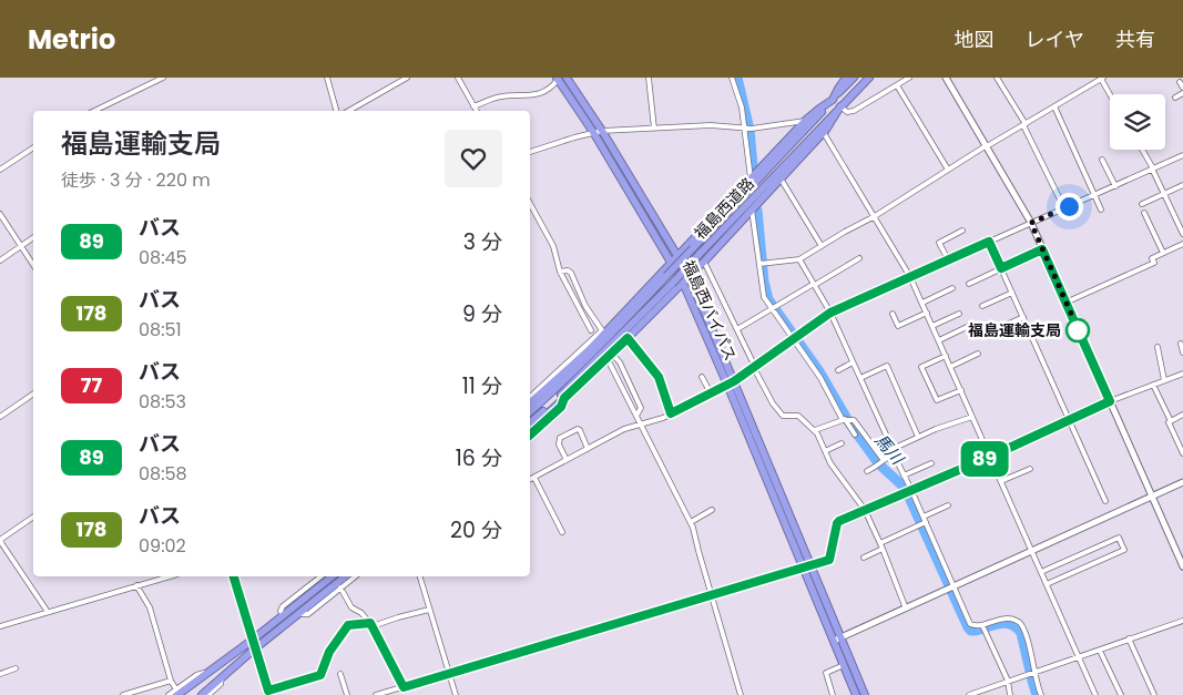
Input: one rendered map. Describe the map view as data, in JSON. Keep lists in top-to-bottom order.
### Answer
{
  "streets": {
    "highway": ["福島西道路", "福島西バイパス"]
  },
  "water": ["馬川"],
  "places": ["福島運輸支局"],
  "lines": ["bus line 89"],
  "page": {
    "header": "Metrio",
    "nav": ["地図", "レイヤ", "共有"],
    "on_map": "89",
    "heading": ["福島運輸支局", "徒歩 · 3 分 · 220 m"],
    "list": [
      {
        "mark": "89",
        "name": "バス",
        "note": "08:45",
        "value": "3 分"
      },
      {
        "mark": "178",
        "name": "バス",
        "note": "08:51",
        "value": "9 分"
      },
      {
        "mark": "77",
        "name": "バス",
        "note": "08:53",
        "value": "11 分"
      },
      {
        "mark": "89",
        "name": "バス",
        "note": "08:58",
        "value": "16 分"
      },
      {
        "mark": "178",
        "name": "バス",
        "note": "09:02",
        "value": "20 分"
      }
    ]
  }
}
